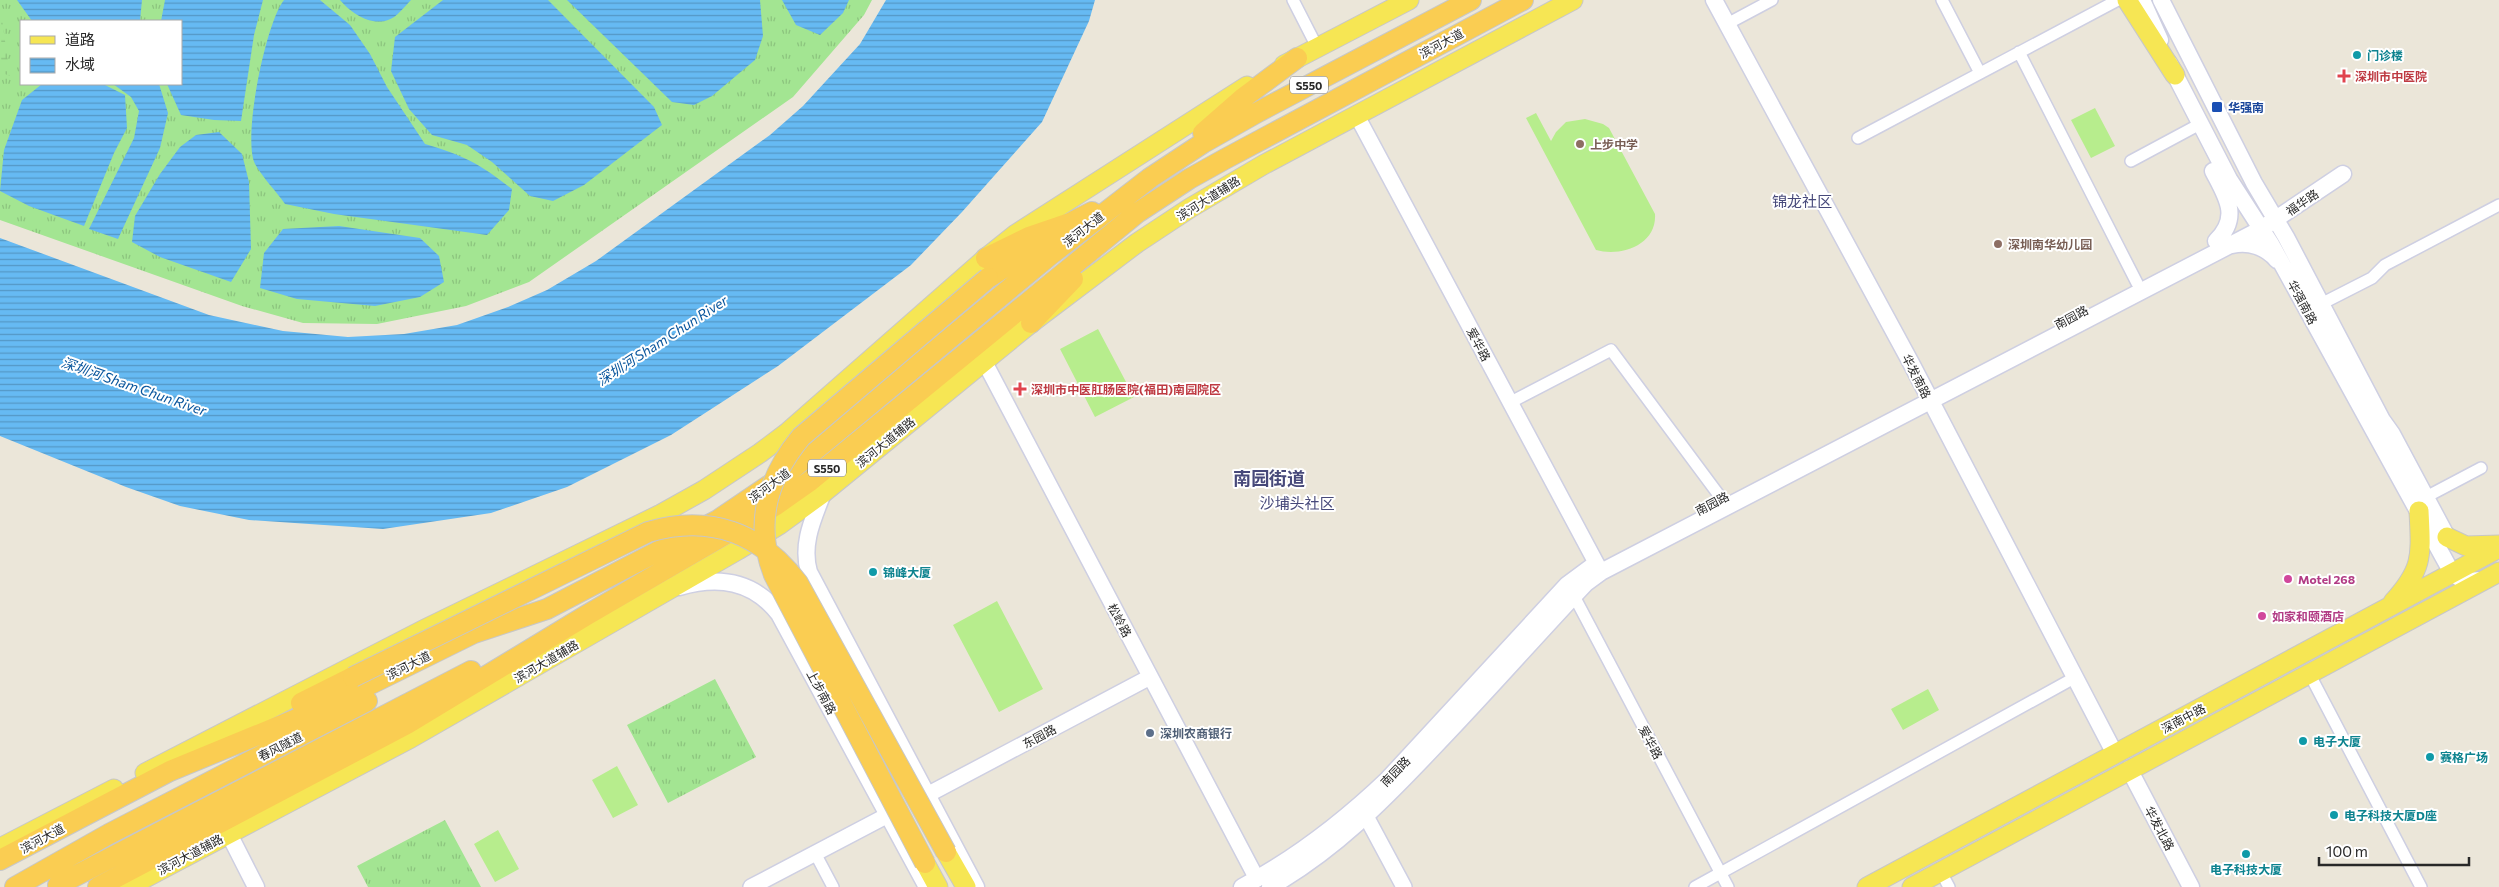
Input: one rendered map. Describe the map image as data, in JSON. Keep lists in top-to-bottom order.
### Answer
{
  "streets": {
    "highway": ["滨河大道", "S550", "春风隧道"],
    "main road": [
      "滨河大道辅路",
      "福华路",
      "华强南路",
      "南园路",
      "华发南路",
      "上步南路",
      "深南中路",
      "华发北路"
    ],
    "street": ["爱华路", "松岭路", "东园路"]
  },
  "crossings": [
    ["滨河大道", "春风隧道"],
    ["滨河大道辅路", "爱华路"],
    ["滨河大道辅路", "松岭路"],
    ["滨河大道辅路", "上步南路"],
    ["福华路", "华强南路"],
    ["福华路", "南园路"],
    ["华强南路", "南园路"],
    ["华强南路", "深南中路"],
    ["南园路", "爱华路"],
    ["南园路", "华发南路"],
    ["南园路", "松岭路"],
    ["华发南路", "深南中路"],
    ["松岭路", "东园路"],
    ["深南中路", "华发北路"]
  ],
  "districts": ["锦龙社区", "南园街道", "沙埔头社区"],
  "water": ["深圳河 Sham Chun River"],
  "places": {
    "other": [
      "门诊楼",
      "上步中学",
      "深圳南华幼儿园",
      "锦峰大厦",
      "Motel 268",
      "如家和颐酒店",
      "深圳农商银行",
      "电子大厦",
      "赛格广场",
      "电子科技大厦D座",
      "电子科技大厦"
    ],
    "health": ["深圳市中医院", "深圳市中医肛肠医院(福田)南园院区"],
    "transit": ["华强南"]
  },
  "legend": ["道路", "水域"],
  "scale_bar": "100 m"
}
